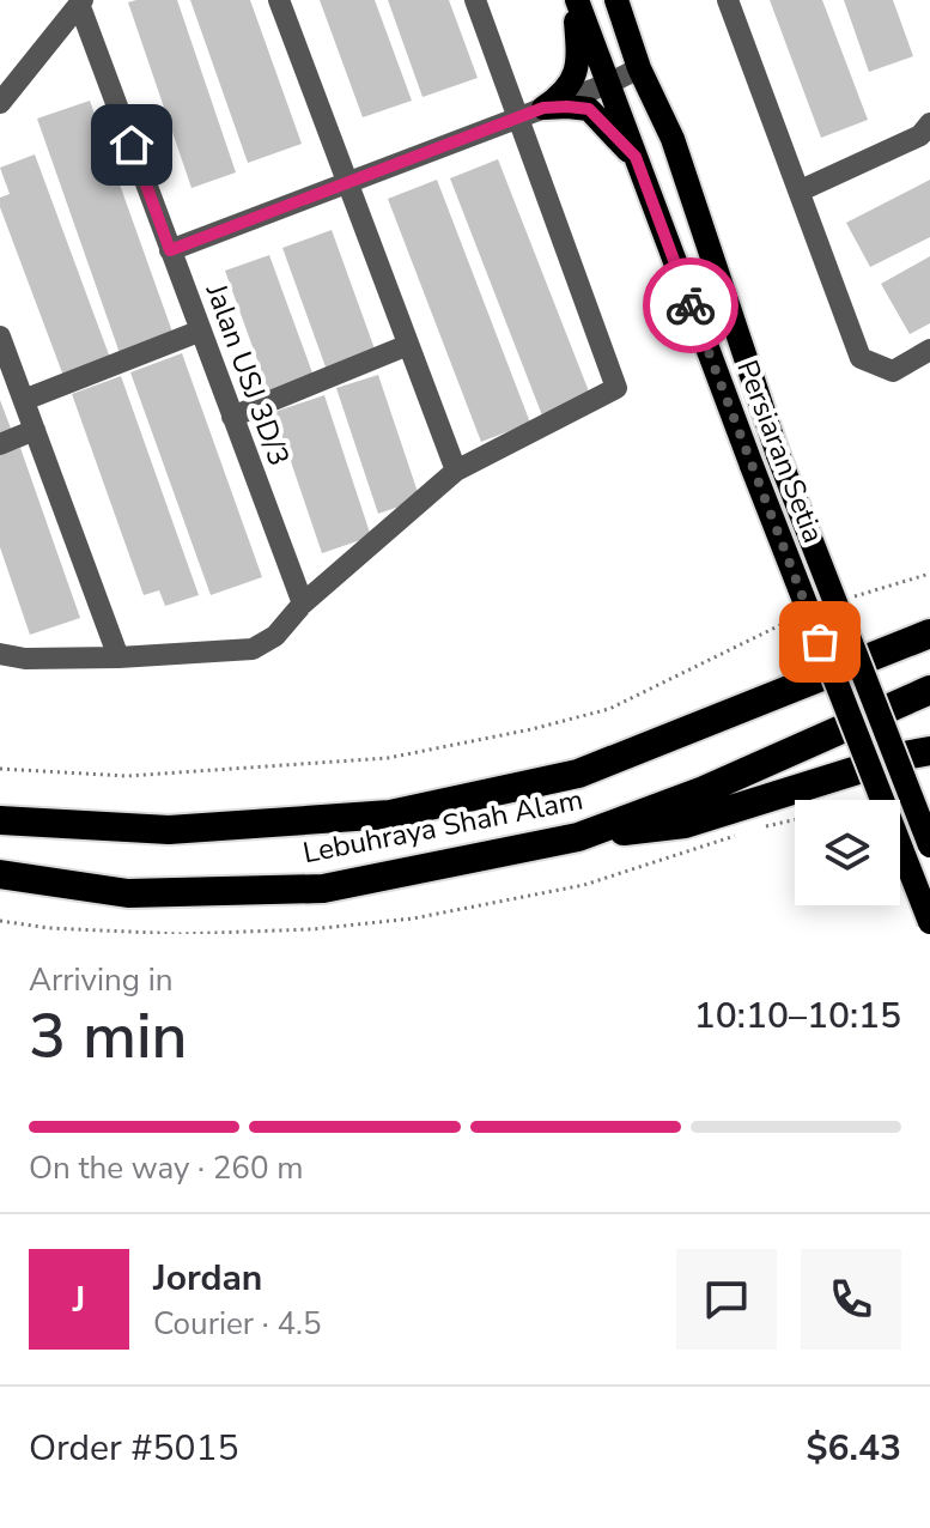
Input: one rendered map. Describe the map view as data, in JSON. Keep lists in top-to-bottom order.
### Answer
{
  "streets": {
    "highway": ["Lebuhraya Shah Alam"],
    "main road": ["Persiaran Setia"],
    "street": ["Jalan USJ 3D/3"]
  },
  "page": {
    "heading": ["3 min", "Arriving in", "10:10–10:15"],
    "panel": [
      "Jordan",
      "Courier · 4.5",
      "Order #5015",
      "$6.43"
    ],
    "bar": "On the way · 260 m",
    "round": "J"
  }
}
